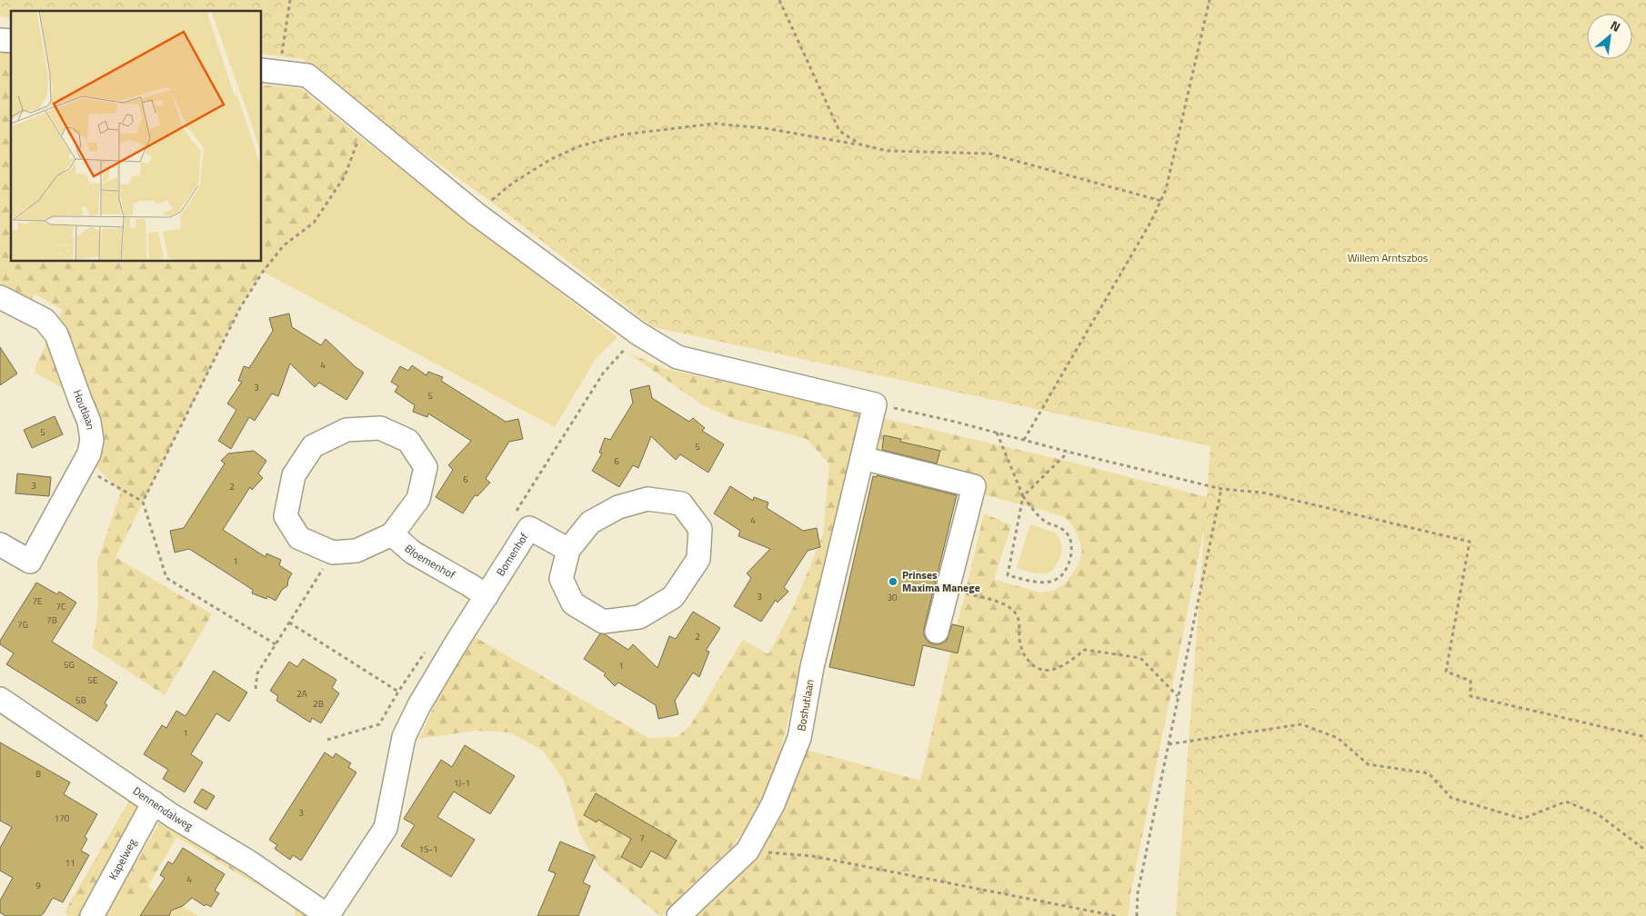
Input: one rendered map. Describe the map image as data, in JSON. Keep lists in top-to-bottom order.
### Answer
{
  "streets": {
    "lane": [
      "Houtlaan",
      "Bomenhof",
      "Bloemenhof",
      "Boshutlaan",
      "Dennendalweg",
      "Kapelweg"
    ]
  },
  "crossings": [
    ["Bomenhof", "Bloemenhof"],
    ["Dennendalweg", "Kapelweg"]
  ],
  "parks": ["Willem Arntszbos"],
  "places": ["Prinses Maxima Manege"],
  "house_numbers": [
    "4",
    "3",
    "5",
    "5",
    "5",
    "6",
    "6",
    "3",
    "2",
    "4",
    "1",
    "3",
    "30",
    "7E",
    "7C",
    "7B",
    "7G",
    "2",
    "5G",
    "1",
    "5E",
    "2A",
    "5B",
    "2B",
    "1",
    "8",
    "1J-1",
    "3",
    "170",
    "7",
    "1S-1",
    "11",
    "4",
    "9"
  ],
  "north": "top right"
}
